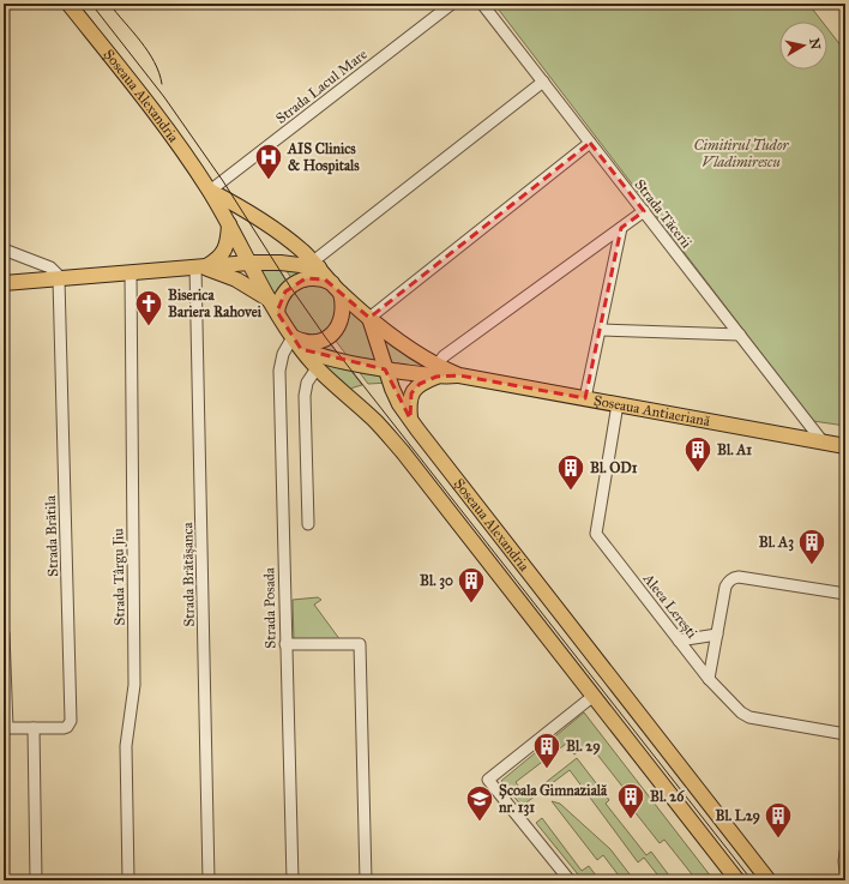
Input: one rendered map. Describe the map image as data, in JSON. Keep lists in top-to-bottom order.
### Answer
{
  "streets": {
    "main road": ["Șoseaua Alexandria", "Șoseaua Antiaeriană"],
    "street": [
      "Strada Lacul Mare",
      "Strada Tăcerii",
      "Strada Brătila",
      "Strada Brătășanca",
      "Strada Târgu Jiu",
      "Aleea Lerești",
      "Strada Posada"
    ]
  },
  "crossings": [
    ["Strada Lacul Mare", "Șoseaua Alexandria"],
    ["Șoseaua Alexandria", "Șoseaua Antiaeriană"],
    ["Șoseaua Alexandria", "Strada Posada"],
    ["Strada Tăcerii", "Șoseaua Antiaeriană"],
    ["Șoseaua Antiaeriană", "Aleea Lerești"],
    ["Șoseaua Antiaeriană", "Strada Posada"]
  ],
  "parks": ["Cimitirul Tudor Vladimirescu"],
  "places": {
    "hospital": ["AIS Clinics & Hospitals"],
    "church": ["Biserica Bariera Rahovei"],
    "building": [
      "Bl. A1",
      "Bl. OD1",
      "Bl. A3",
      "Bl. 30",
      "Bl. 29",
      "Bl. 26",
      "Bl. L29"
    ],
    "school or university": ["Școala Gimnazială nr. 131"]
  },
  "north": "right"
}
